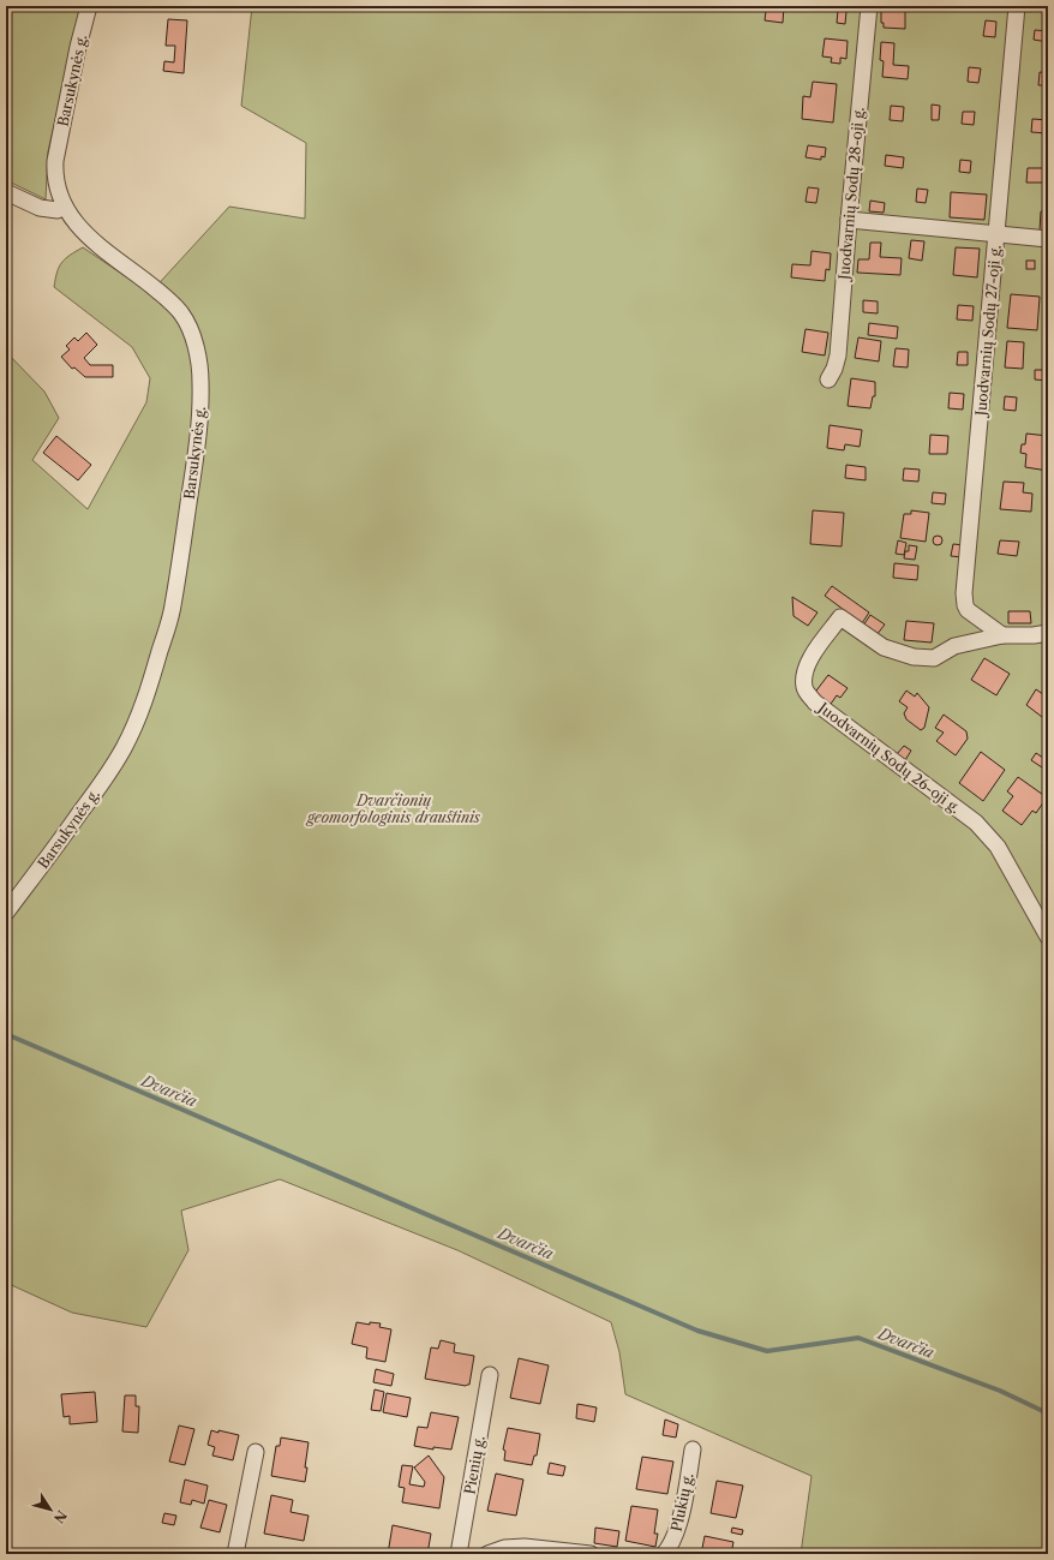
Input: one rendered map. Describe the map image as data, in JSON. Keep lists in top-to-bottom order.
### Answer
{
  "streets": {
    "street": [
      "Barsukynės g.",
      "Juodvarnių Sodų 28-oji g.",
      "Juodvarnių Sodų 27-oji g.",
      "Juodvarnių Sodų 26-oji g.",
      "Pienių g.",
      "Plukių g."
    ]
  },
  "crossings": [
    ["Juodvarnių Sodų 27-oji g.", "Juodvarnių Sodų 26-oji g."]
  ],
  "water": ["Dvarčia"],
  "parks": ["Dvarčionių geomorfologinis draustinis"],
  "north": "bottom right"
}
